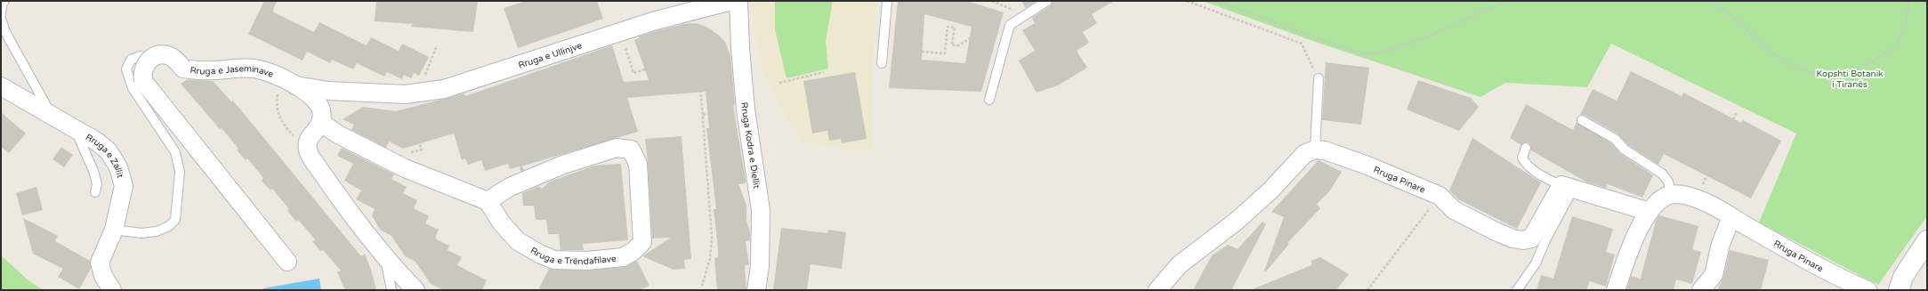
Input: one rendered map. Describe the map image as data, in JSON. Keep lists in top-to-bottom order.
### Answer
{
  "streets": {
    "street": [
      "Rruga e Ullinjve",
      "Rruga e Jaseminave",
      "Rruga Kodra e Diellit",
      "Rruga e Zallit",
      "Rruga Pinare",
      "Rruga e Trëndafilave"
    ]
  },
  "crossings": [
    ["Rruga e Ullinjve", "Rruga e Jaseminave"]
  ],
  "parks": ["Kopshti Botanik i Tiranës"]
}
